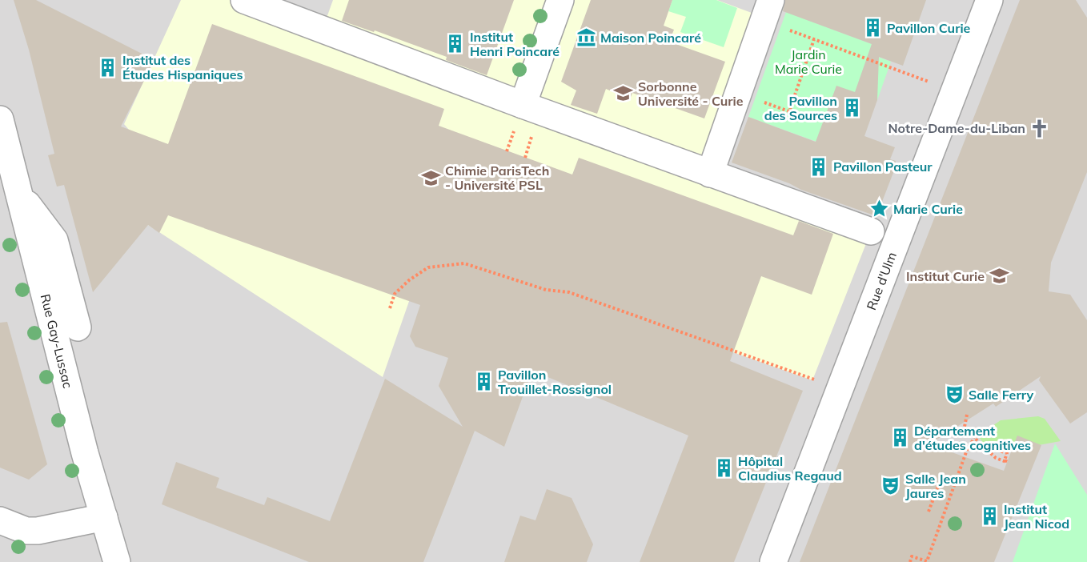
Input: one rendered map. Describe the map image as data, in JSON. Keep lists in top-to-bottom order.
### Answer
{
  "streets": {
    "street": ["Rue d'Ulm", "Rue Gay-Lussac"]
  },
  "parks": ["Jardin Marie Curie"],
  "places": {
    "building": [
      "Pavillon Curie",
      "Institut Henri Poincaré",
      "Institut des Études Hispaniques",
      "Pavillon des Sources",
      "Pavillon Pasteur",
      "Pavillon Trouillet-Rossignol",
      "Département d'études cognitives",
      "Hôpital Claudius Regaud",
      "Institut Jean Nicod"
    ],
    "museum": ["Maison Poincaré"],
    "school or university": ["Sorbonne Université - Curie", "Chimie ParisTech - Université PSL", "Institut Curie"],
    "church": ["Notre-Dame-du-Liban"],
    "place": ["Marie Curie"],
    "theatre": ["Salle Ferry", "Salle Jean Jaures"]
  }
}
